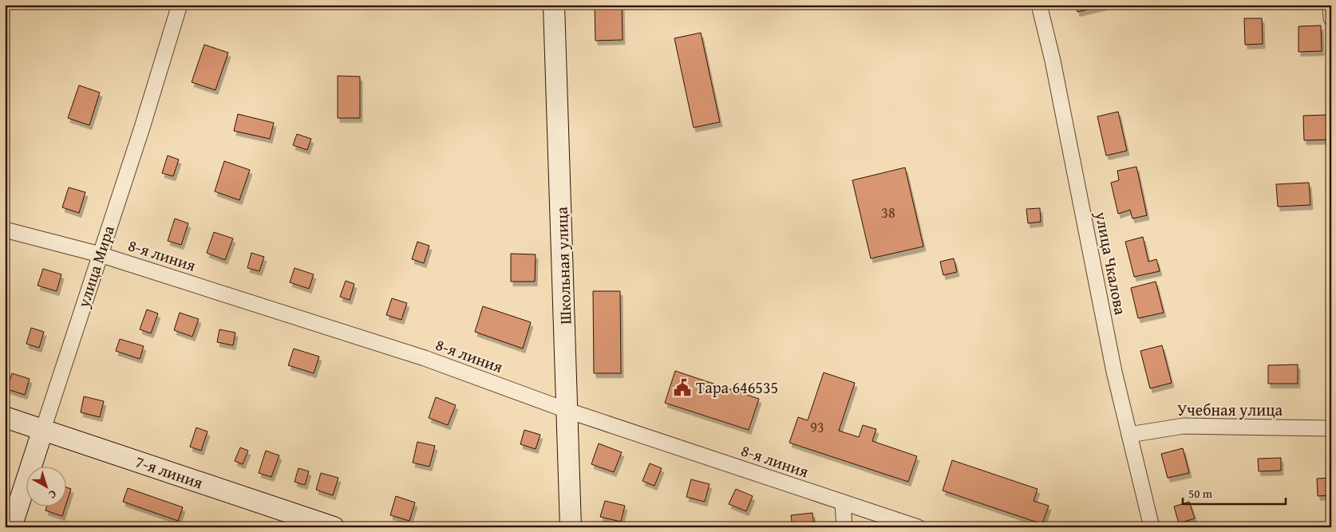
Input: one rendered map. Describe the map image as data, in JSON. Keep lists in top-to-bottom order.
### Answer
{
  "streets": {
    "street": [
      "8-я линия",
      "улица Чкалова",
      "Школьная улица",
      "улица Мира",
      "Учебная улица",
      "7-я линия"
    ]
  },
  "crossings": [
    ["8-я линия", "Школьная улица"],
    ["8-я линия", "улица Мира"],
    ["улица Чкалова", "Учебная улица"],
    ["улица Мира", "7-я линия"]
  ],
  "places": {
    "public building": ["Тара 646535"]
  },
  "house_numbers": ["38", "93"],
  "scale_bar": "50 m",
  "north": "bottom right"
}
